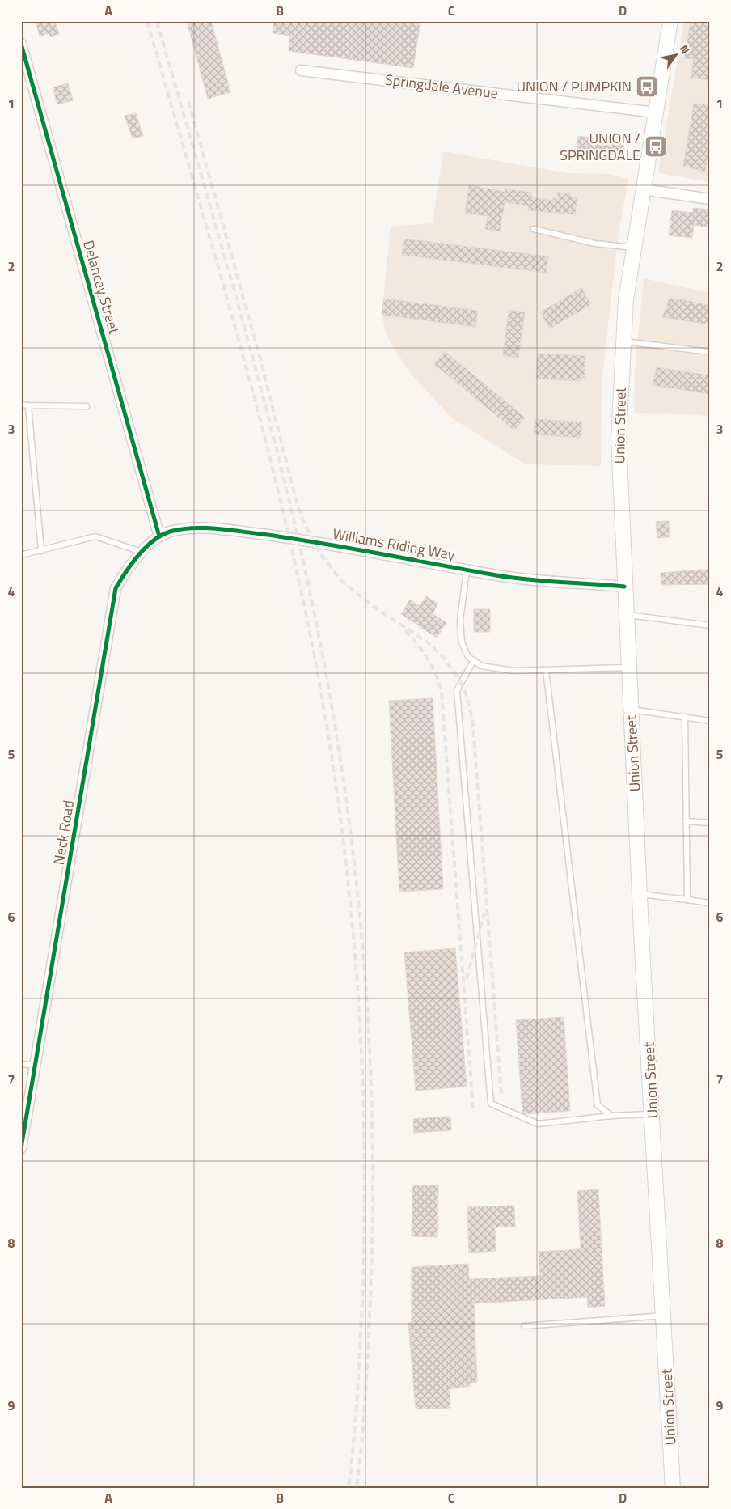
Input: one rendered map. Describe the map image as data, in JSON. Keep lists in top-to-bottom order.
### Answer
{
  "streets": {
    "main road": ["Union Street"],
    "street": [
      "Springdale Avenue",
      "Delancey Street",
      "Williams Riding Way",
      "Neck Road"
    ]
  },
  "crossings": [
    ["Springdale Avenue", "Union Street"],
    ["Delancey Street", "Williams Riding Way"],
    ["Delancey Street", "Neck Road"],
    ["Union Street", "Williams Riding Way"],
    ["Williams Riding Way", "Neck Road"]
  ],
  "places": {
    "bus stop": ["UNION / PUMPKIN", "UNION / SPRINGDALE"]
  },
  "north": "top right",
  "grid": {
    "columns": [
      "A",
      "B",
      "C",
      "D"
    ],
    "rows": [
      "1",
      "2",
      "3",
      "4",
      "5",
      "6",
      "7",
      "8",
      "9"
    ]
  }
}
